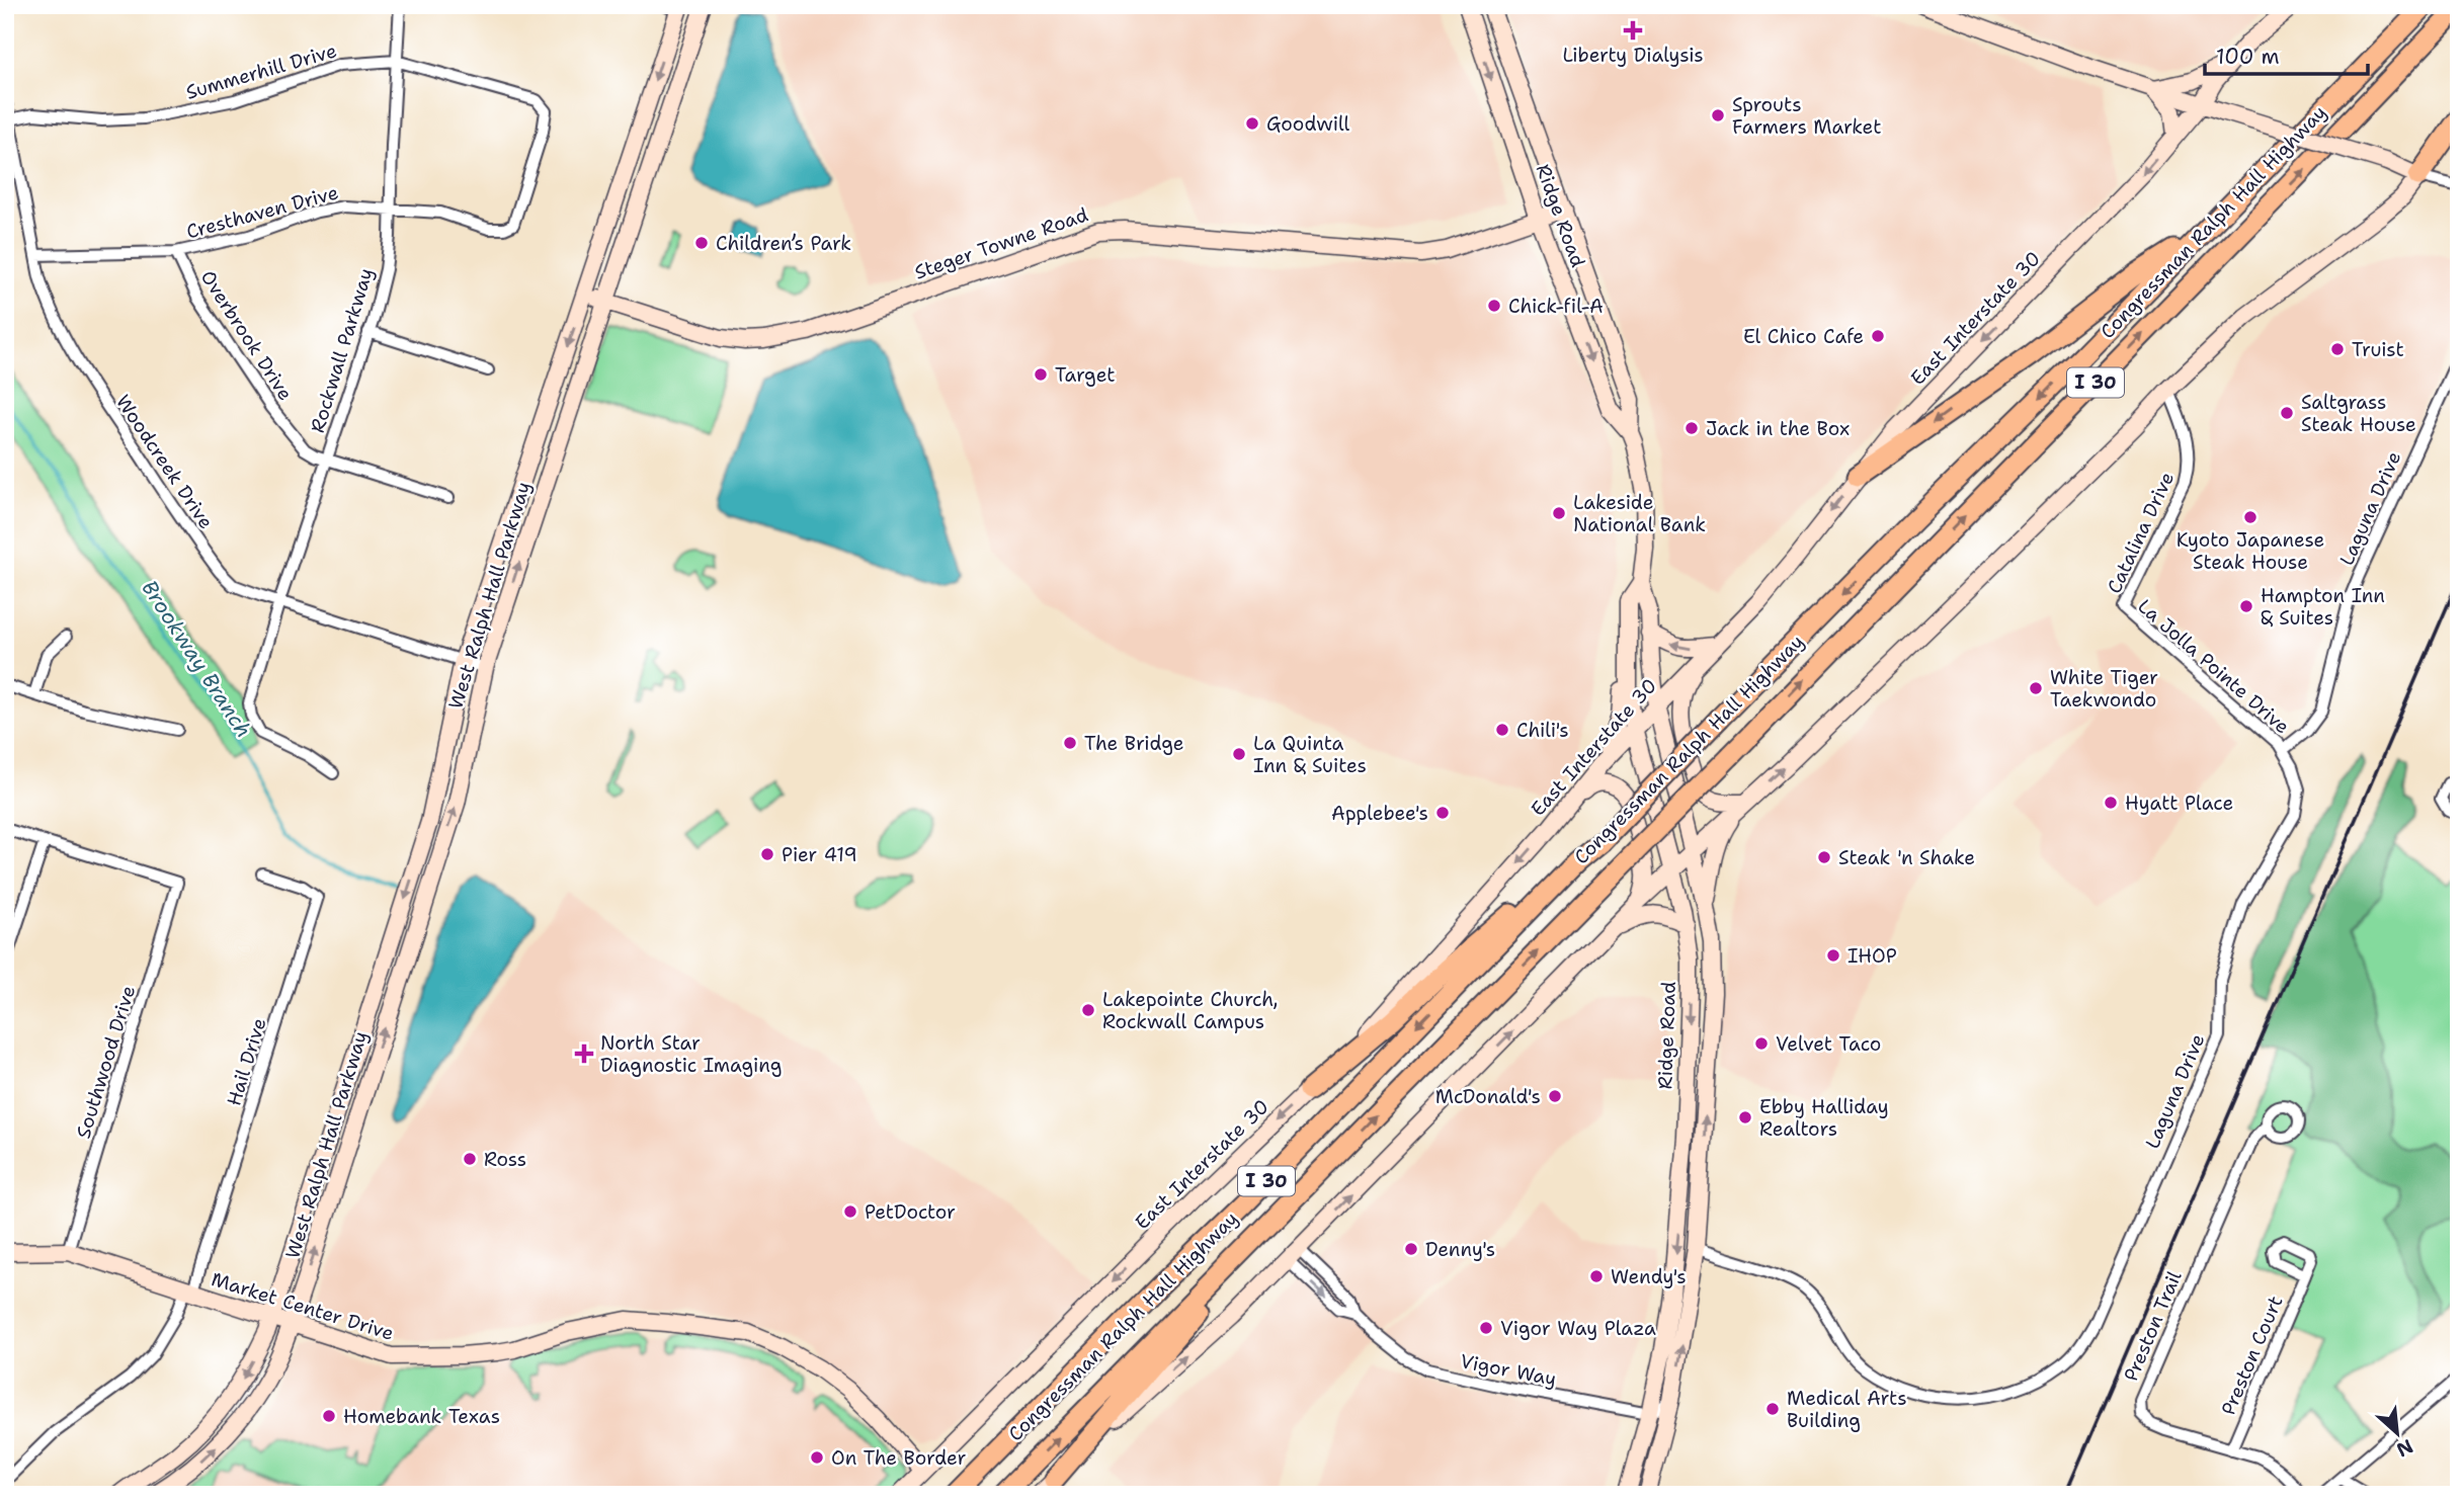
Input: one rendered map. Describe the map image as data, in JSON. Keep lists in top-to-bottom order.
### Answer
{
  "streets": {
    "highway": ["Congressman Ralph Hall Highway", "I 30"],
    "main road": [
      "Ridge Road",
      "Steger Towne Road",
      "East Interstate 30",
      "West Ralph Hall Parkway",
      "Market Center Drive"
    ],
    "street": [
      "Summerhill Drive",
      "Cresthaven Drive",
      "Overbrook Drive",
      "Rockwall Parkway",
      "Woodcreek Drive",
      "Laguna Drive",
      "Catalina Drive",
      "La Jolla Pointe Drive",
      "Southwood Drive",
      "Hail Drive",
      "Preston Trail",
      "Preston Court",
      "Vigor Way"
    ]
  },
  "crossings": [
    ["Summerhill Drive", "Cresthaven Drive"],
    ["Summerhill Drive", "Rockwall Parkway"],
    ["Summerhill Drive", "Woodcreek Drive"],
    ["Cresthaven Drive", "Overbrook Drive"],
    ["Cresthaven Drive", "Rockwall Parkway"],
    ["Cresthaven Drive", "Woodcreek Drive"],
    ["Ridge Road", "Steger Towne Road"],
    ["Ridge Road", "East Interstate 30"],
    ["Ridge Road", "Laguna Drive"],
    ["Ridge Road", "Vigor Way"],
    ["Steger Towne Road", "West Ralph Hall Parkway"],
    ["East Interstate 30", "Market Center Drive"],
    ["Overbrook Drive", "Rockwall Parkway"],
    ["Rockwall Parkway", "Woodcreek Drive"],
    ["Woodcreek Drive", "West Ralph Hall Parkway"],
    ["Laguna Drive", "La Jolla Pointe Drive"],
    ["Catalina Drive", "La Jolla Pointe Drive"],
    ["West Ralph Hall Parkway", "Market Center Drive"],
    ["Southwood Drive", "Market Center Drive"],
    ["Hail Drive", "Market Center Drive"],
    ["Preston Trail", "Preston Court"]
  ],
  "water": ["Brookway Branch"],
  "places": {
    "health": ["Liberty Dialysis", "North Star Diagnostic Imaging"],
    "other": [
      "Sprouts Farmers Market",
      "Goodwill",
      "Children’s Park",
      "Chick-fil-A",
      "El Chico Cafe",
      "Truist",
      "Target",
      "Saltgrass Steak House",
      "Jack in the Box",
      "Lakeside National Bank",
      "Kyoto Japanese Steak House",
      "Hampton Inn & Suites",
      "White Tiger Taekwondo",
      "Chili's",
      "The Bridge",
      "La Quinta Inn & Suites",
      "Hyatt Place",
      "Applebee's",
      "Pier 419",
      "Steak 'n Shake",
      "IHOP",
      "Lakepointe Church, Rockwall Campus",
      "Velvet Taco",
      "McDonald's",
      "Ebby Halliday Realtors",
      "Ross",
      "PetDoctor",
      "Denny's",
      "Wendy's",
      "Vigor Way Plaza",
      "Medical Arts Building",
      "Homebank Texas",
      "On The Border"
    ]
  },
  "scale_bar": "100 m",
  "north": "bottom right"
}
